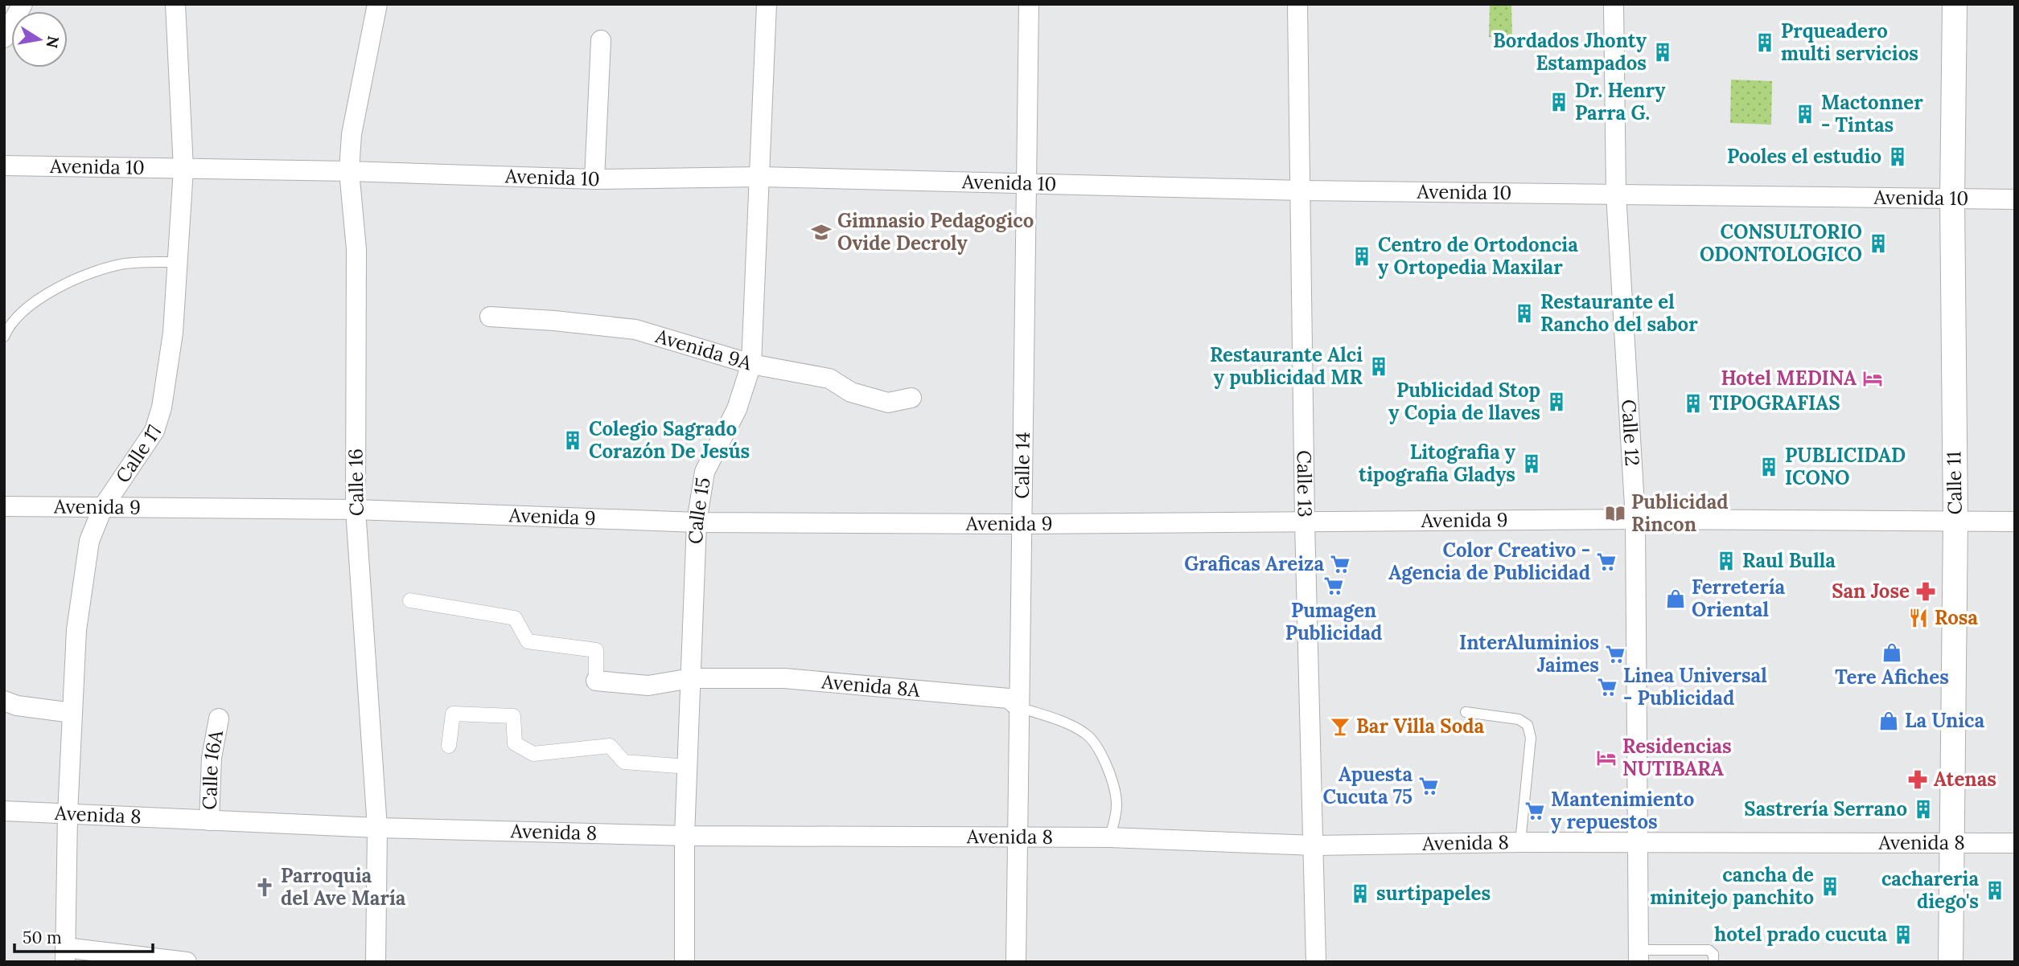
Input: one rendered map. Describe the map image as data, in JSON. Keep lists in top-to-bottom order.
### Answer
{
  "streets": {
    "street": [
      "Avenida 10",
      "Avenida 9A",
      "Calle 12",
      "Calle 17",
      "Calle 14",
      "Calle 16",
      "Calle 13",
      "Calle 11",
      "Avenida 9",
      "Calle 15",
      "Avenida 8A",
      "Calle 16A",
      "Avenida 8"
    ]
  },
  "crossings": [
    ["Avenida 10", "Calle 12"],
    ["Avenida 10", "Calle 17"],
    ["Avenida 10", "Calle 14"],
    ["Avenida 10", "Calle 16"],
    ["Avenida 10", "Calle 13"],
    ["Avenida 10", "Calle 11"],
    ["Avenida 10", "Calle 15"],
    ["Avenida 9A", "Calle 15"],
    ["Calle 12", "Avenida 9"],
    ["Calle 12", "Avenida 8"],
    ["Calle 17", "Avenida 9"],
    ["Calle 17", "Avenida 8"],
    ["Calle 14", "Avenida 9"],
    ["Calle 14", "Avenida 8A"],
    ["Calle 14", "Avenida 8"],
    ["Calle 16", "Avenida 9"],
    ["Calle 16", "Avenida 8"],
    ["Calle 13", "Avenida 9"],
    ["Calle 13", "Avenida 8"],
    ["Calle 11", "Avenida 9"],
    ["Calle 11", "Avenida 8"],
    ["Avenida 9", "Calle 15"],
    ["Calle 15", "Avenida 8A"],
    ["Calle 15", "Avenida 8"],
    ["Avenida 8A", "Avenida 8"],
    ["Calle 16A", "Avenida 8"]
  ],
  "places": {
    "building": [
      "Prqueadero multi servicios",
      "Bordados Jhonty Estampados",
      "Dr. Henry Parra G.",
      "Mactonner - Tintas",
      "Pooles el estudio",
      "CONSULTORIO ODONTOLOGICO",
      "Centro de Ortodoncia y Ortopedia Maxilar",
      "Restaurante el Rancho del sabor",
      "Restaurante Alci y publicidad MR",
      "Publicidad Stop y Copia de llaves",
      "TIPOGRAFIAS",
      "Colegio Sagrado Corazón De Jesús",
      "Litografia y tipografia Gladys",
      "PUBLICIDAD ICONO",
      "Raul Bulla",
      "Sastrería Serrano",
      "cancha de minitejo panchito",
      "cachareria diego's",
      "surtipapeles",
      "hotel prado cucuta"
    ],
    "school or university": ["Gimnasio Pedagogico Ovide Decroly"],
    "hotel": ["Hotel MEDINA", "Residencias NUTIBARA"],
    "library": ["Publicidad Rincon"],
    "supermarket": [
      "Color Creativo - Agencia de Publicidad",
      "Graficas Areiza",
      "Pumagen Publicidad",
      "InterAluminios Jaimes",
      "Linea Universal - Publicidad",
      "Apuesta Cucuta 75",
      "Mantenimiento y repuestos"
    ],
    "pharmacy": ["San Jose", "Atenas"],
    "shop": ["Ferretería Oriental", "Tere Afiches", "La Unica"],
    "restaurant": ["Rosa"],
    "bar": ["Bar Villa Soda"],
    "church": ["Parroquia del Ave María"]
  },
  "scale_bar": "50 m",
  "north": "right"
}
